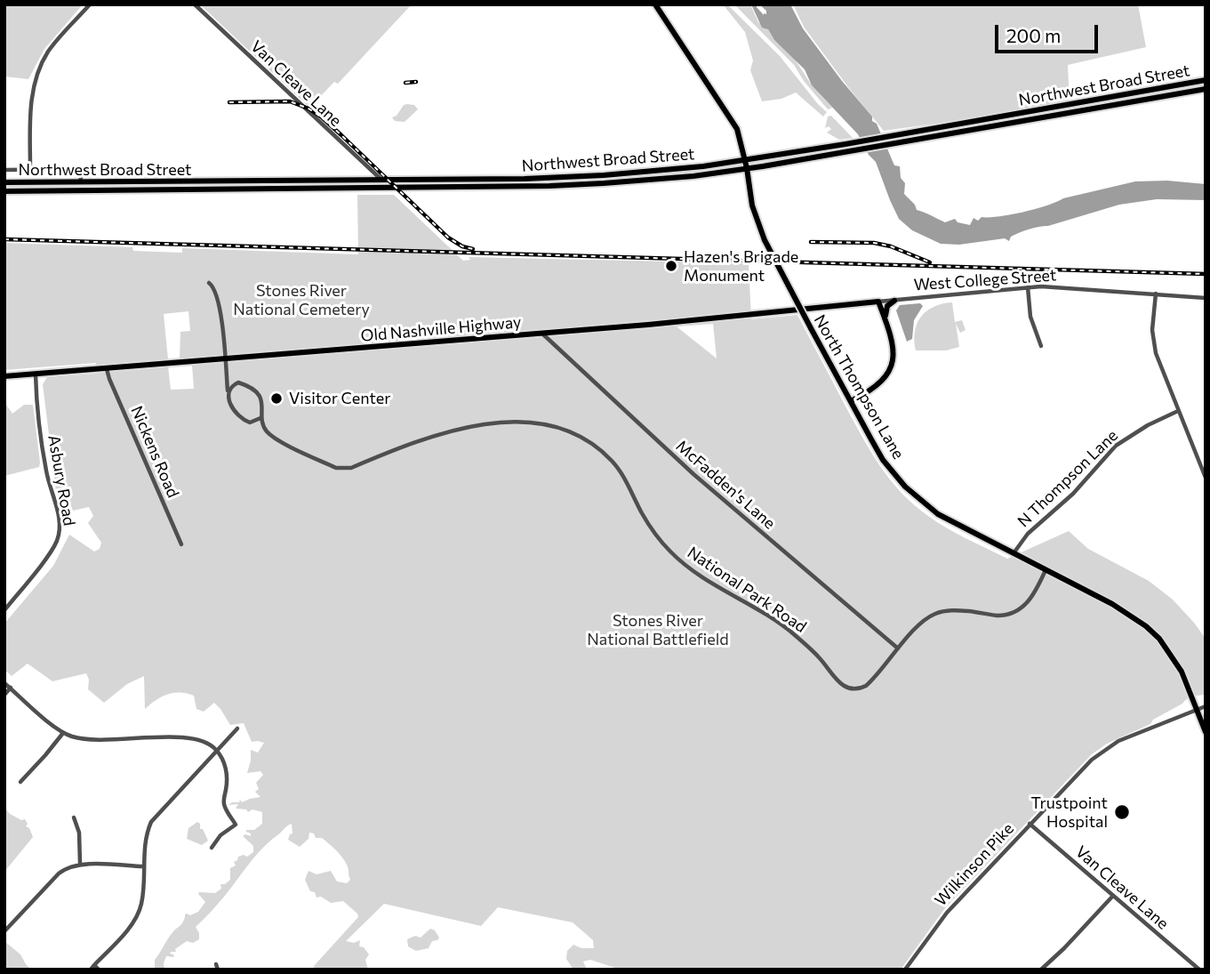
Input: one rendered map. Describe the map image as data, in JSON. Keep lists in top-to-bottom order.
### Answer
{
  "streets": {
    "main road": ["Northwest Broad Street", "Old Nashville Highway", "North Thompson Lane"],
    "street": [
      "Van Cleave Lane",
      "West College Street",
      "Nickens Road",
      "N Thompson Lane",
      "Asbury Road",
      "McFadden's Lane",
      "National Park Road",
      "Wilkinson Pike"
    ]
  },
  "crossings": [
    ["Van Cleave Lane", "Northwest Broad Street"],
    ["Van Cleave Lane", "Wilkinson Pike"],
    ["Northwest Broad Street", "North Thompson Lane"],
    ["West College Street", "Old Nashville Highway"],
    ["Old Nashville Highway", "Nickens Road"],
    ["Old Nashville Highway", "Asbury Road"],
    ["Old Nashville Highway", "McFadden's Lane"],
    ["North Thompson Lane", "N Thompson Lane"],
    ["North Thompson Lane", "National Park Road"],
    ["North Thompson Lane", "Wilkinson Pike"],
    ["McFadden's Lane", "National Park Road"]
  ],
  "parks": ["Stones River National Cemetery", "Stones River National Battlefield"],
  "places": ["Hazen's Brigade Monument", "Visitor Center", "Trustpoint Hospital"],
  "scale_bar": "200 m"
}
